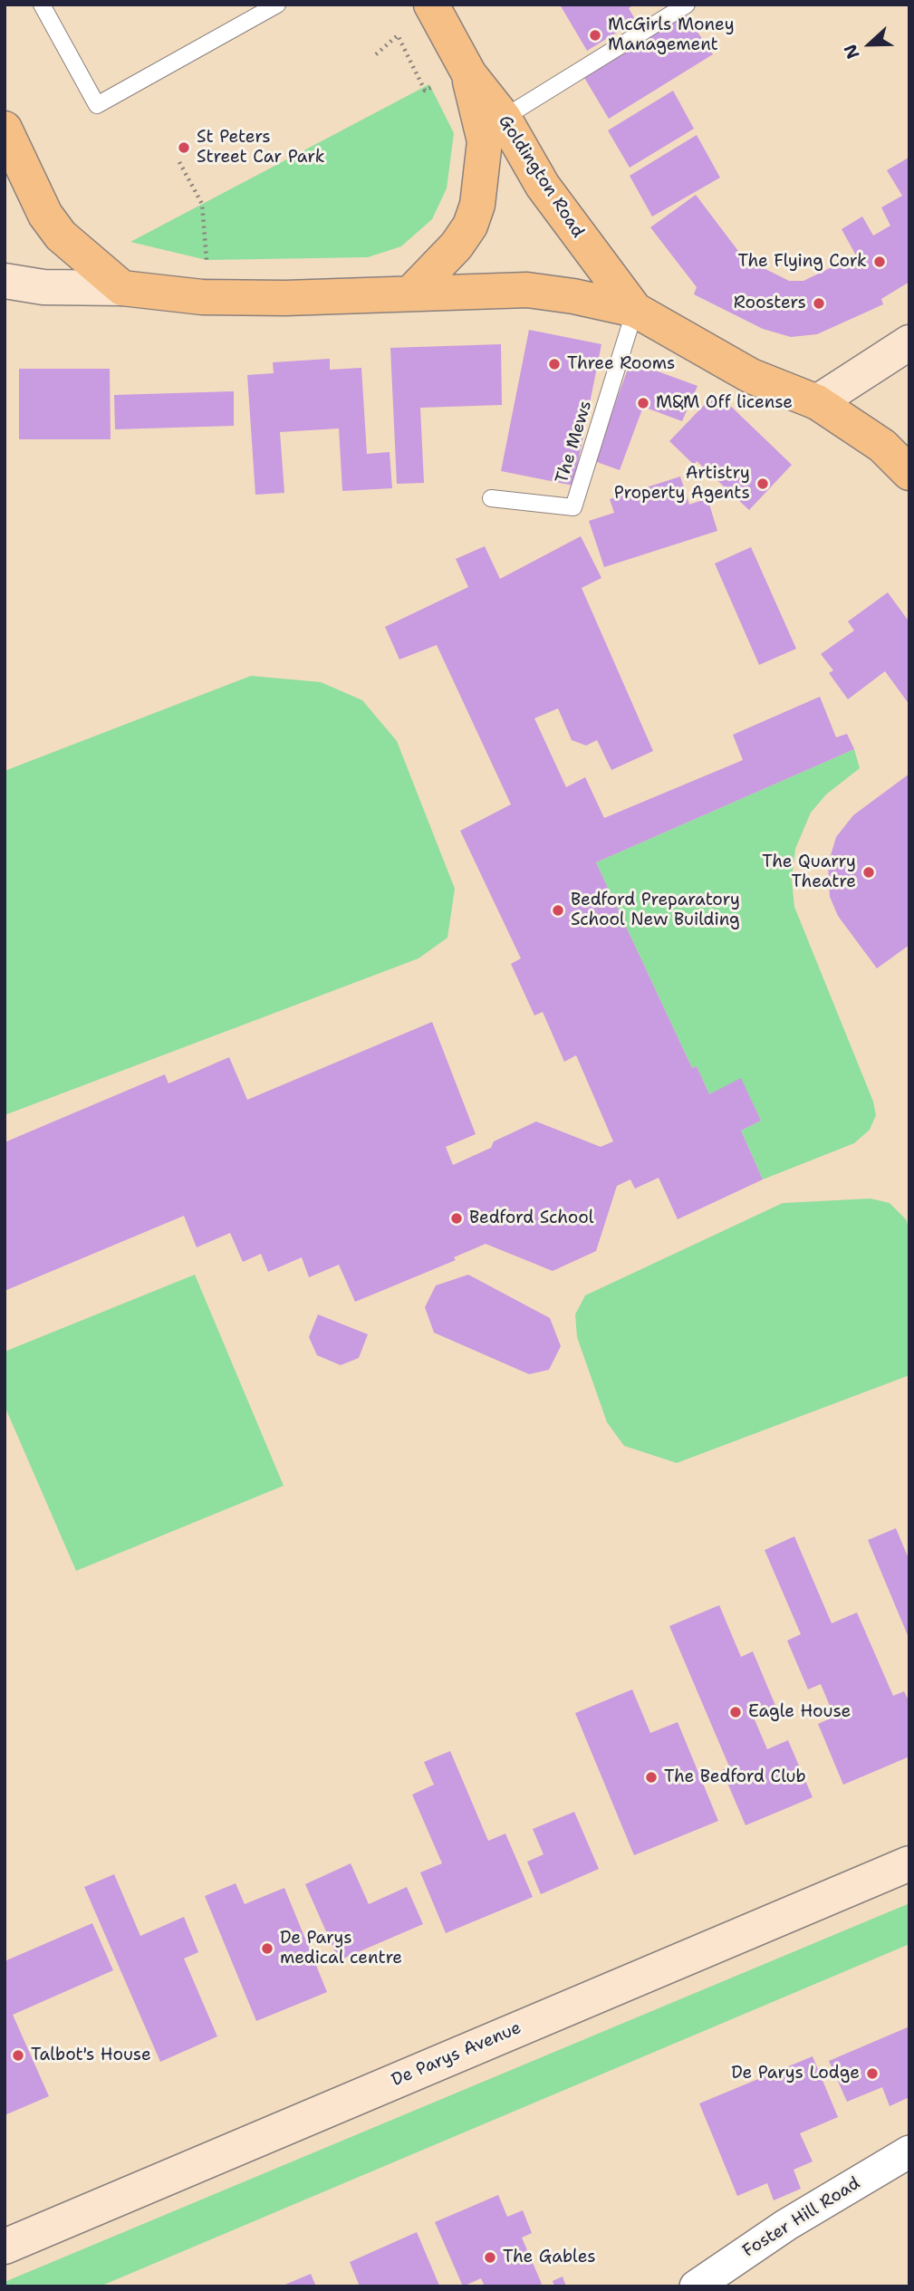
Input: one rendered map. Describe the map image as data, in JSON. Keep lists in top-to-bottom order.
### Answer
{
  "streets": {
    "main road": ["Goldington Road"],
    "street": ["De Parys Avenue", "Foster Hill Road"],
    "lane": ["The Mews"]
  },
  "crossings": [
    ["Goldington Road", "The Mews"]
  ],
  "places": [
    "McGirls Money Management",
    "St Peters Street Car Park",
    "The Flying Cork",
    "Roosters",
    "Three Rooms",
    "M&M Off license",
    "Artistry Property Agents",
    "The Quarry Theatre",
    "Bedford Preparatory School New Building",
    "Bedford School",
    "Eagle House",
    "The Bedford Club",
    "De Parys medical centre",
    "Talbot's House",
    "De Parys Lodge",
    "The Gables"
  ],
  "north": "left"
}
